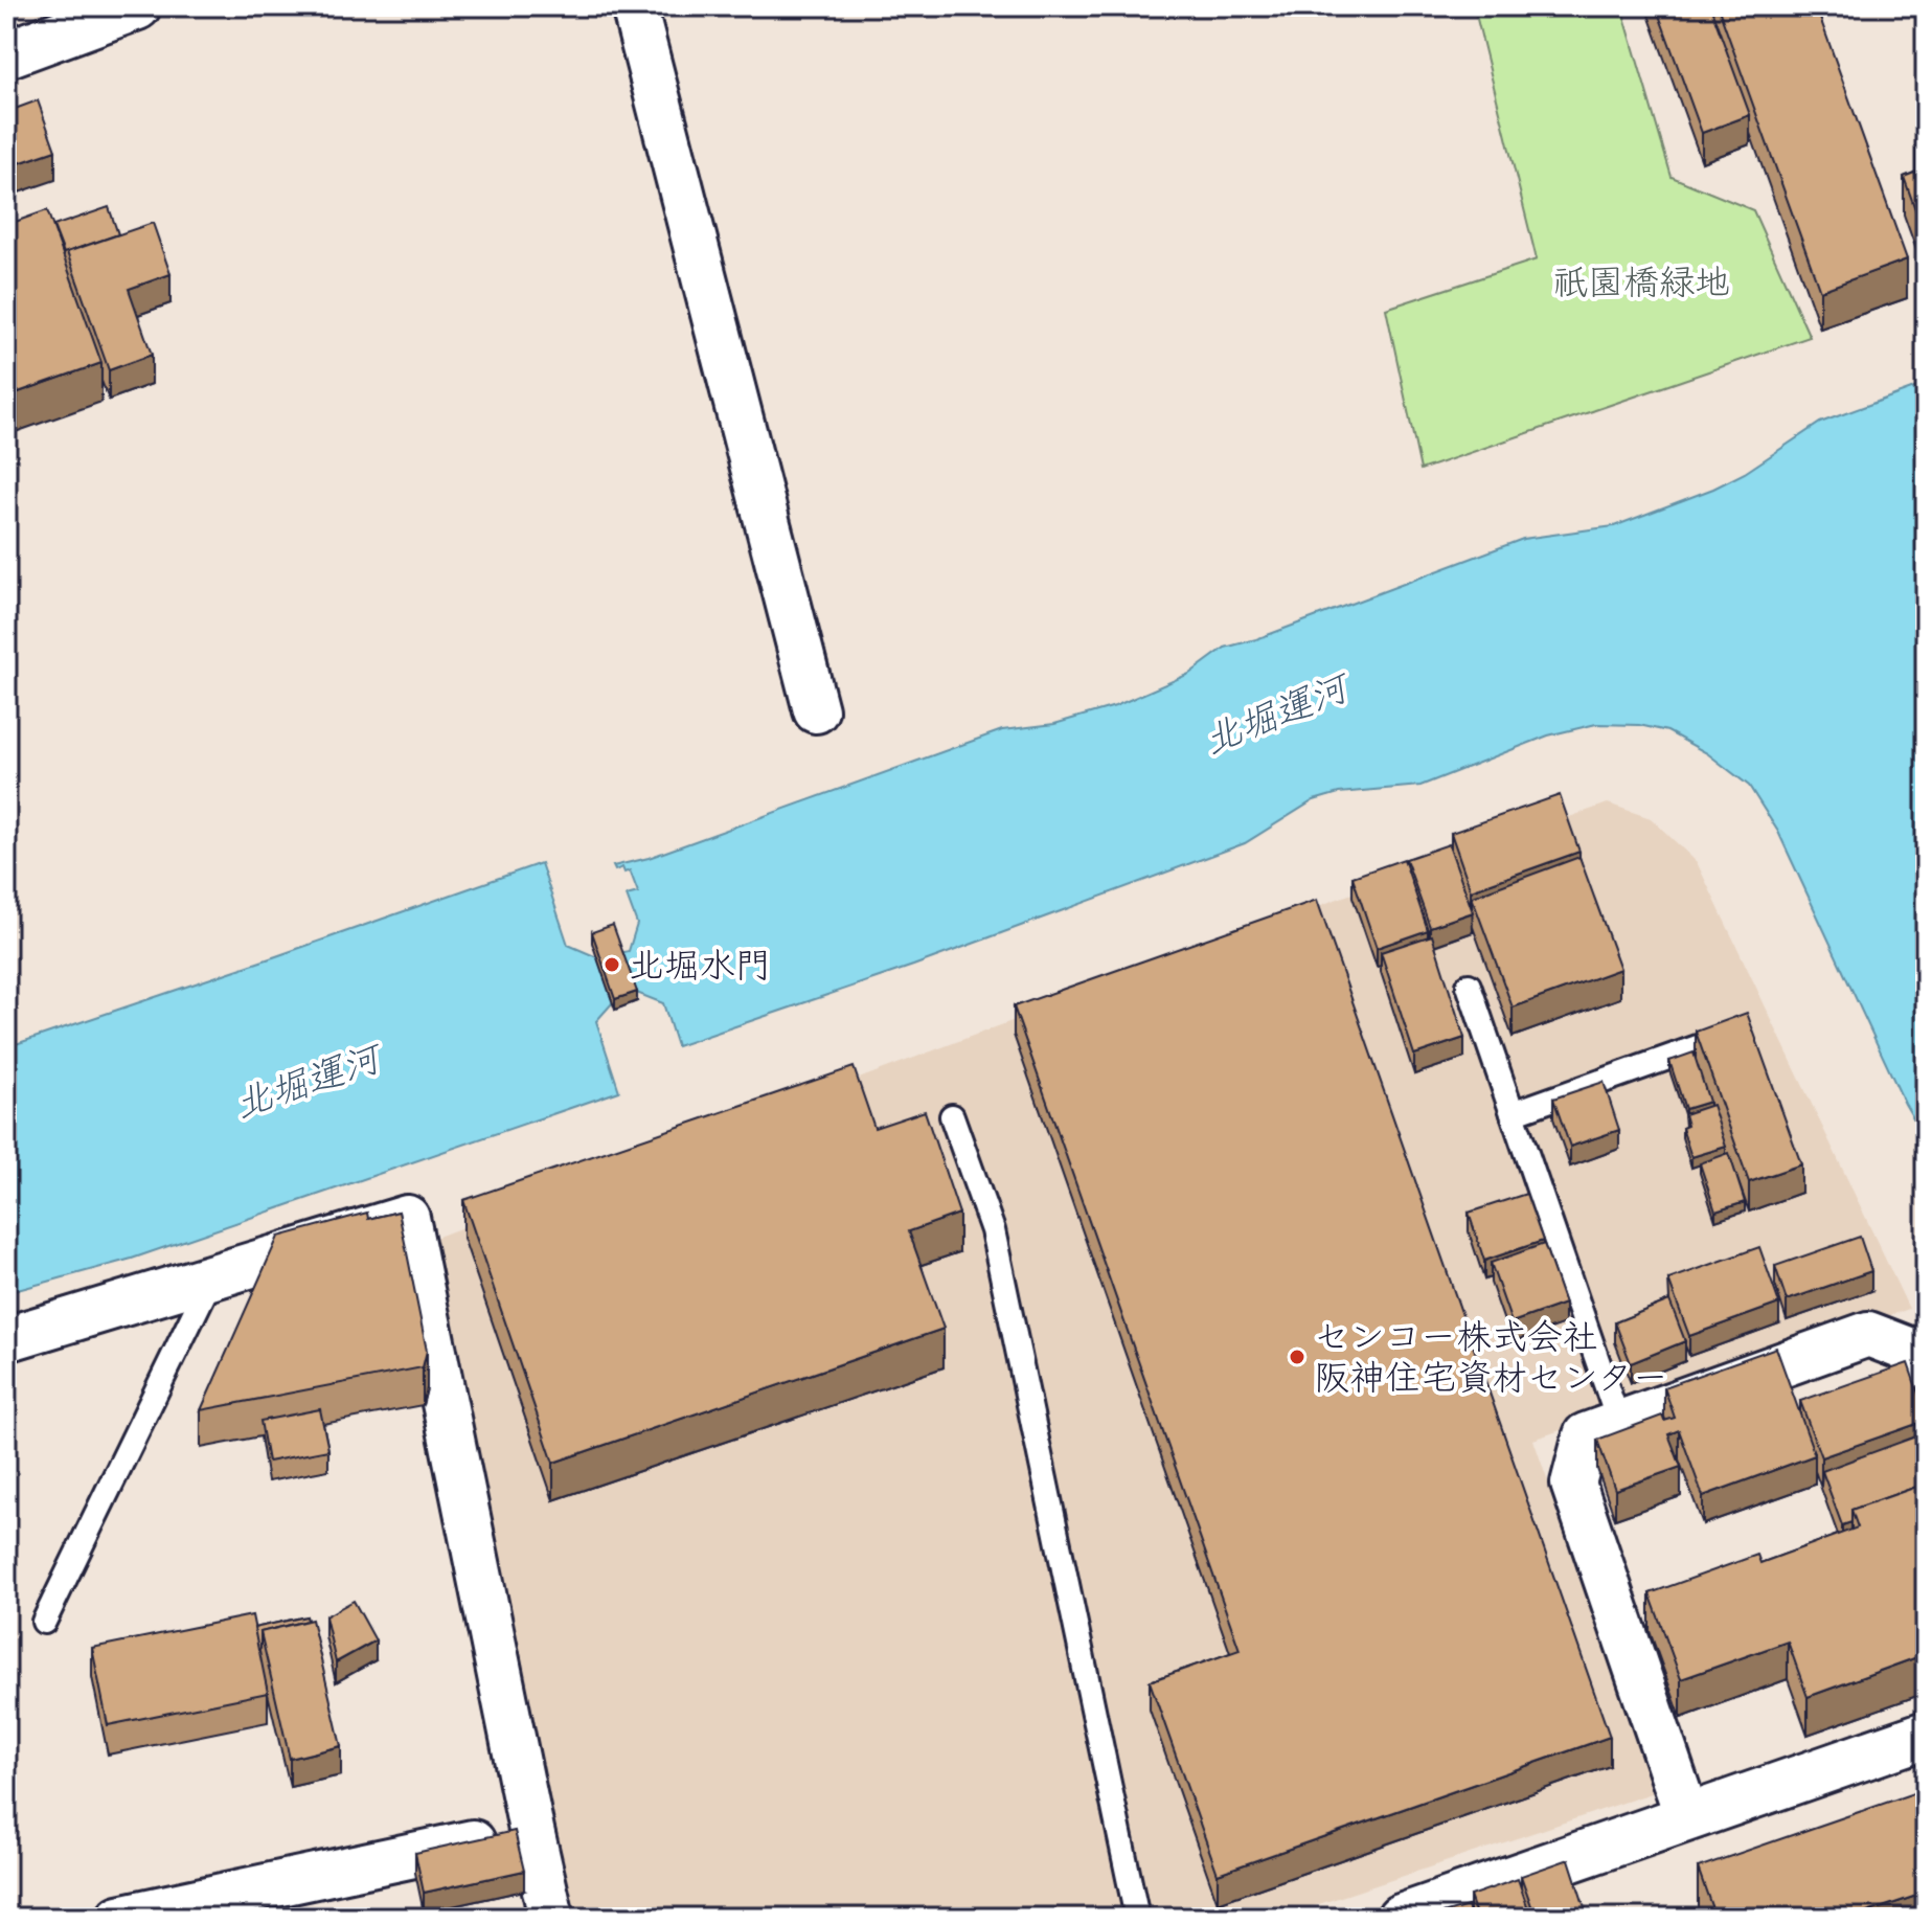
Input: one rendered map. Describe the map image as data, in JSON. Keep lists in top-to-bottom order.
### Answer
{
  "water": ["北堀運河"],
  "parks": ["祇園橋緑地"],
  "places": ["北堀水門", "センコー株式会社 阪神住宅資材センター"]
}
